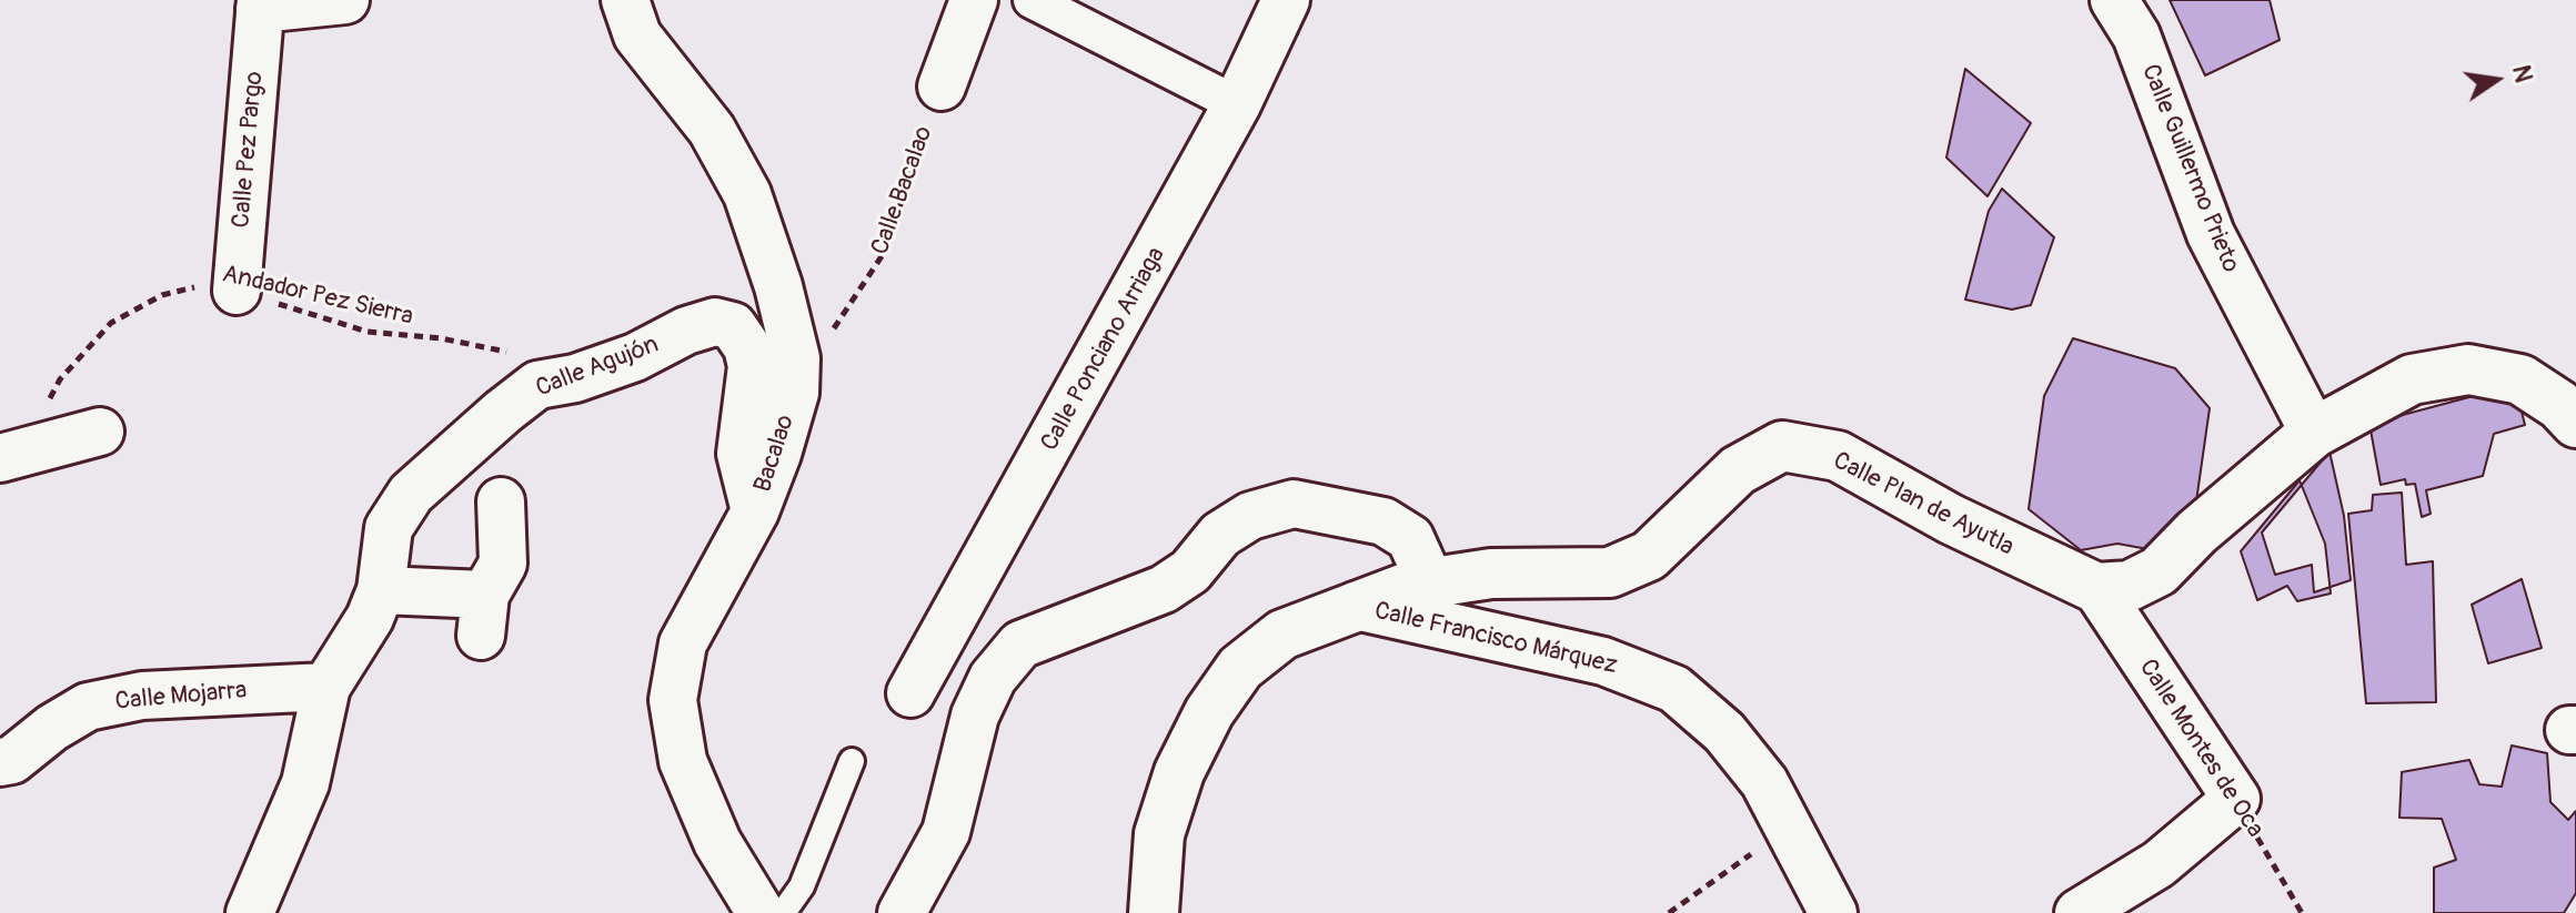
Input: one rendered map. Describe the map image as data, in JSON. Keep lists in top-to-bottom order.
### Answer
{
  "streets": {
    "street": [
      "Calle Pez Pargo",
      "Calle Guillermo Prieto",
      "Calle Ponciano Arriaga",
      "Calle Agujón",
      "Bacalao",
      "Calle Plan de Ayutla",
      "Calle Francisco Márquez",
      "Calle Mojarra",
      "Calle Montes de Oca"
    ],
    "path": ["Calle Bacalao", "Andador Pez Sierra"]
  },
  "crossings": [
    ["Calle Pez Pargo", "Andador Pez Sierra"],
    ["Calle Bacalao", "Bacalao"],
    ["Andador Pez Sierra", "Calle Agujón"],
    ["Calle Agujón", "Bacalao"],
    ["Calle Agujón", "Calle Mojarra"],
    ["Calle Plan de Ayutla", "Calle Francisco Márquez"],
    ["Calle Plan de Ayutla", "Calle Montes de Oca"]
  ],
  "north": "right"
}
